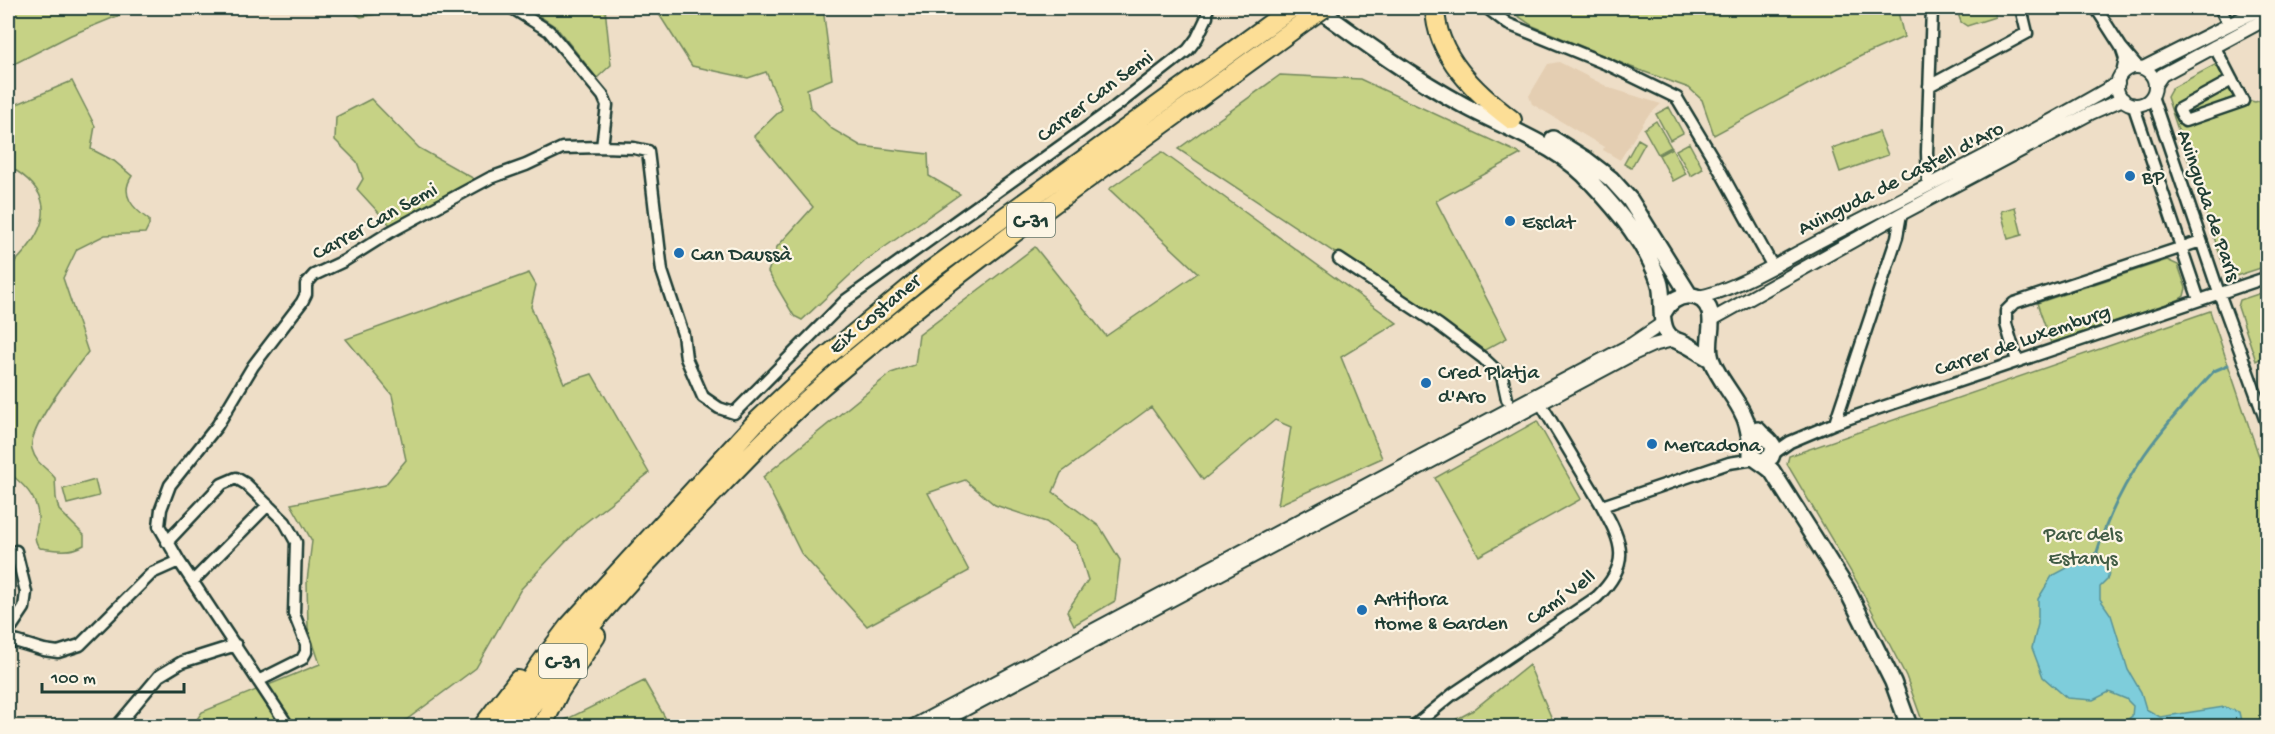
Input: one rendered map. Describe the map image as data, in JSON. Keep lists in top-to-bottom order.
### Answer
{
  "streets": {
    "highway": ["C-31", "Eix Costaner"],
    "street": [
      "Carrer Can Semi",
      "Avinguda de Castell d'Aro",
      "Avinguda de París",
      "Carrer de Luxemburg",
      "Camí Vell"
    ]
  },
  "crossings": [
    ["Avinguda de Castell d'Aro", "Avinguda de París"],
    ["Avinguda de París", "Carrer de Luxemburg"],
    ["C-31", "Eix Costaner"]
  ],
  "parks": ["Parc dels Estanys"],
  "places": [
    "BP",
    "Esclat",
    "Can Daussà",
    "Cred Platja d'Aro",
    "Mercadona",
    "Artiflora Home & Garden"
  ],
  "scale_bar": "100 m"
}
